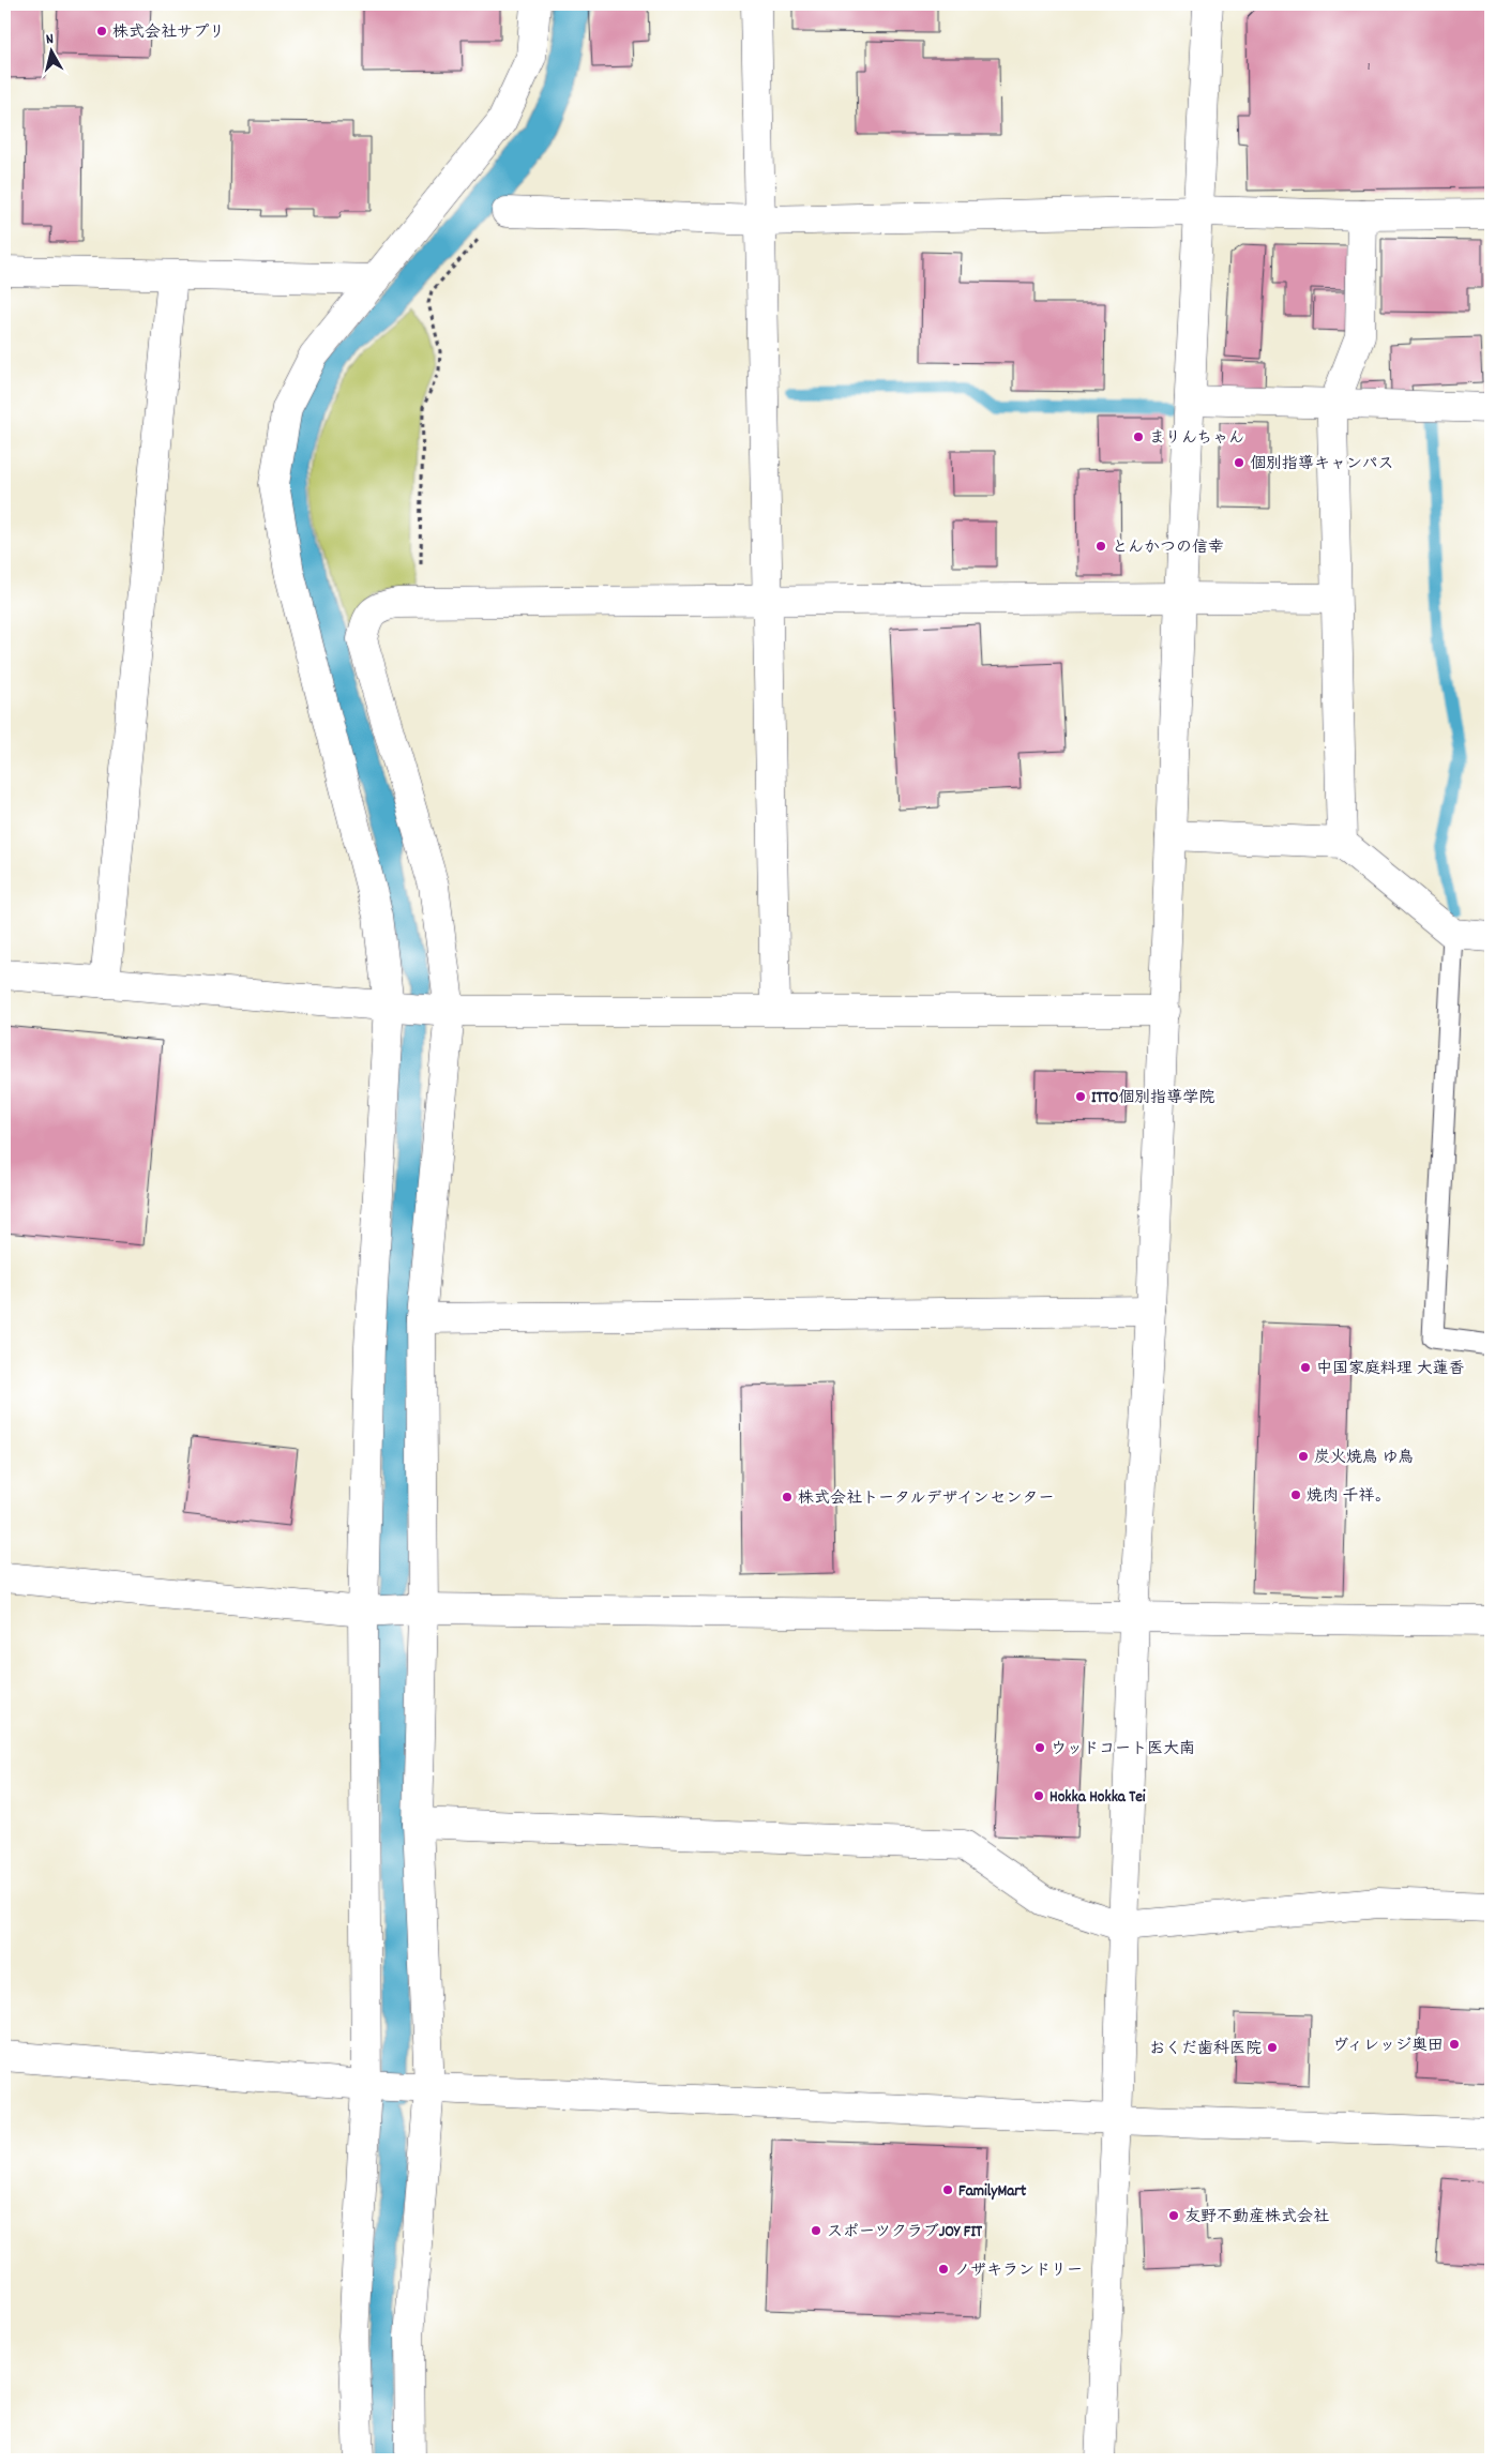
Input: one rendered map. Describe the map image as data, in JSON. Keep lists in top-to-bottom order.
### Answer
{
  "places": [
    "株式会社サプリ",
    "まりんちゃん",
    "個別指導キャンパス",
    "とんかつの信幸",
    "ITTO個別指導学院",
    "中国家庭料理 大蓮香",
    "炭火焼鳥 ゆ鳥",
    "焼肉 千祥。",
    "株式会社トータルデザインセンター",
    "ウッドコート医大南",
    "Hokka Hokka Tei",
    "ヴィレッジ奥田",
    "おくだ歯科医院",
    "FamilyMart",
    "友野不動産株式会社",
    "スポーツクラブJOY FIT",
    "ノザキランドリー"
  ],
  "house_numbers": ["1"],
  "north": "top"
}
